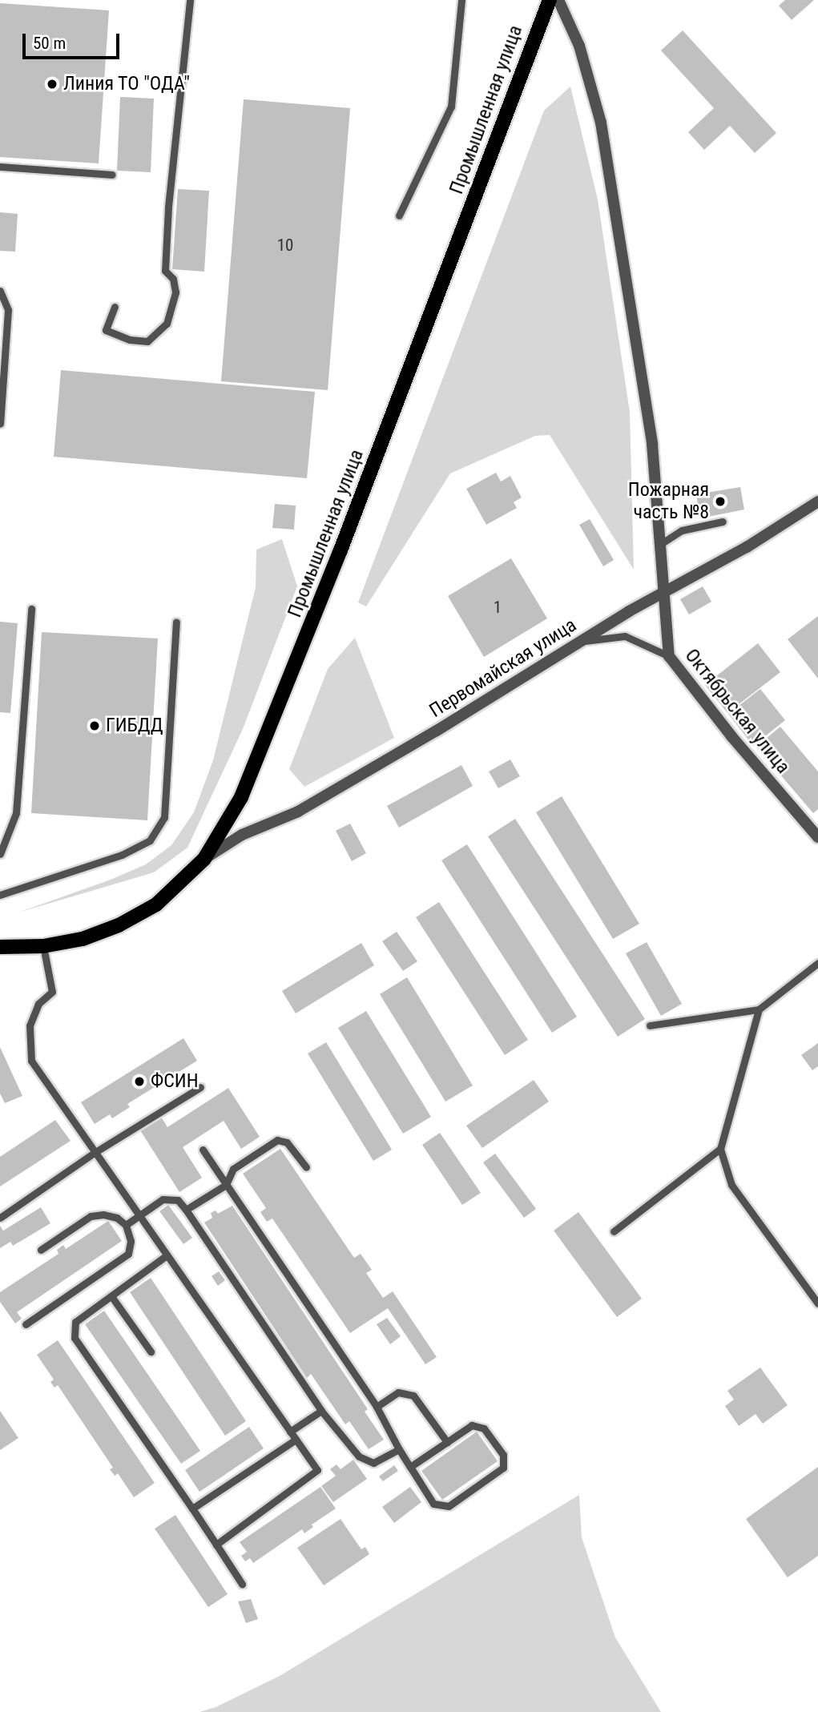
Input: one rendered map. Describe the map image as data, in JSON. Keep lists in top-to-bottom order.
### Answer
{
  "streets": {
    "main road": ["Промышленная улица"],
    "street": ["Первомайская улица", "Октябрьская улица"]
  },
  "crossings": [
    ["Промышленная улица", "Первомайская улица"],
    ["Первомайская улица", "Октябрьская улица"]
  ],
  "places": [
    "Линия ТО \"ОДА\"",
    "Пожарная часть №8",
    "ГИБДД",
    "ФСИН"
  ],
  "house_numbers": ["10", "1"],
  "scale_bar": "50 m"
}
